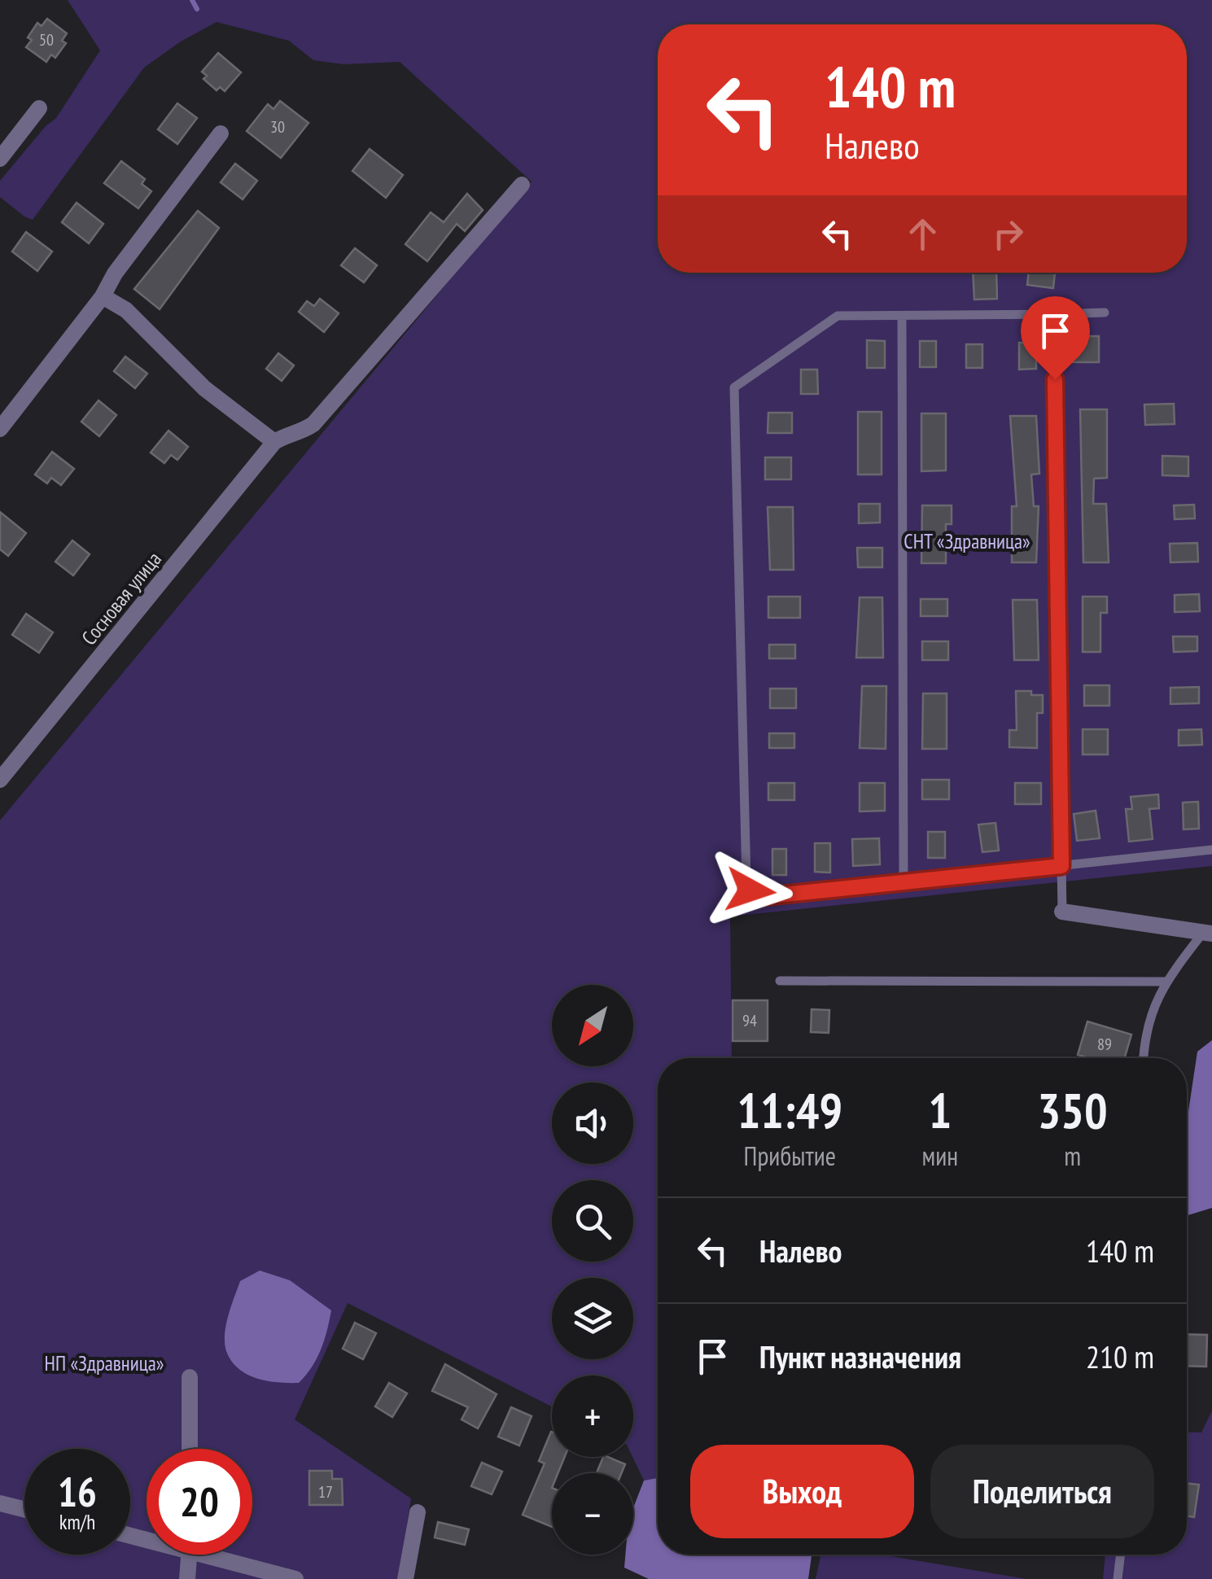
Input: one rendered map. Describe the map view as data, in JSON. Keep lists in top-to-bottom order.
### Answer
{
  "streets": {
    "street": ["Сосновая улица"]
  },
  "parks": ["СНТ «Здравница»", "НП «Здравница»"],
  "house_numbers": [
    "50",
    "30",
    "94",
    "89",
    "17"
  ],
  "north": "bottom left",
  "page": {
    "turn": ["140 m", "Налево"],
    "map_buttons": ["+", "−"],
    "eta": [
      "11:49",
      "Прибытие",
      "1",
      "мин",
      "350",
      "m"
    ],
    "list": [
      {
        "name": "Налево",
        "value": "140 m"
      },
      {
        "name": "Пункт назначения",
        "value": "210 m"
      }
    ],
    "buttons": ["Выход", "Поделиться"],
    "speed": "16 km/h",
    "limit": "20"
  }
}
